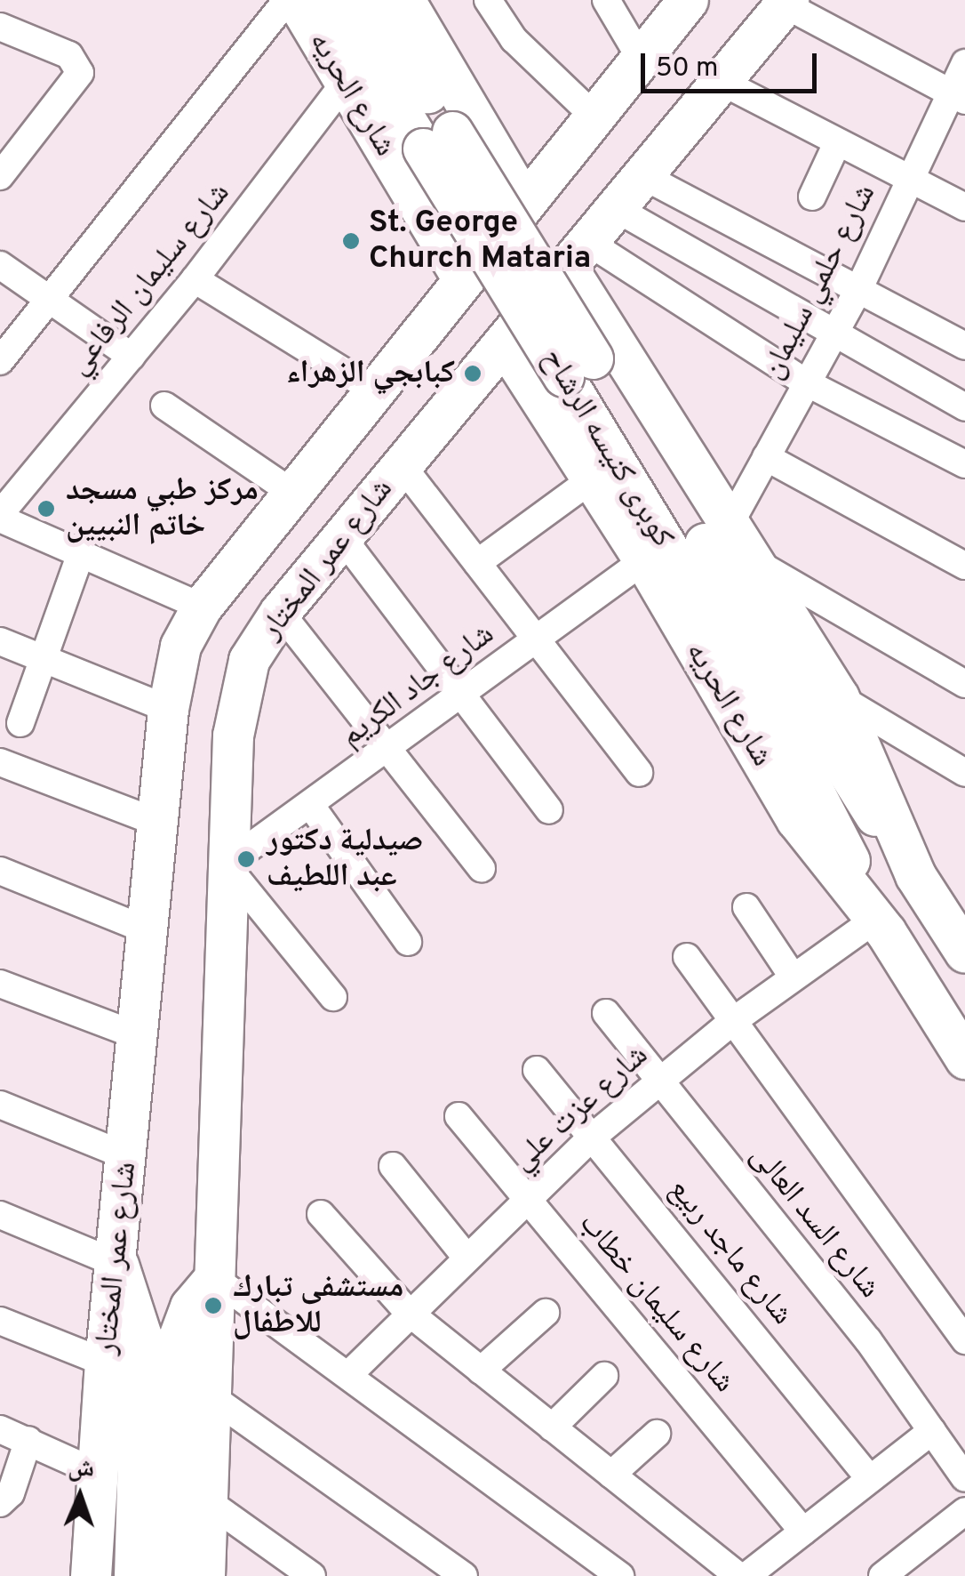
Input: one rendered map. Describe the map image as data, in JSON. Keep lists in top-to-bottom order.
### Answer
{
  "streets": {
    "main road": ["شارع الحريه", "كوبرى كنيسه الرشاح", "شارع عمر المختار"],
    "street": [
      "شارع سليمان الرفاعي",
      "شارع حلمي سليمان",
      "شارع جاد الكريم",
      "شارع عزت علي",
      "شارع السد العالى",
      "شارع ماجد ربيع",
      "شارع سليمان خطاب"
    ]
  },
  "crossings": [
    ["شارع الحريه", "شارع سليمان الرفاعي"],
    ["شارع الحريه", "كوبرى كنيسه الرشاح"],
    ["شارع الحريه", "شارع عمر المختار"],
    ["شارع الحريه", "شارع جاد الكريم"],
    ["شارع الحريه", "شارع عزت علي"],
    ["كوبرى كنيسه الرشاح", "شارع عزت علي"],
    ["شارع عمر المختار", "شارع جاد الكريم"],
    ["شارع عزت علي", "شارع السد العالى"],
    ["شارع عزت علي", "شارع ماجد ربيع"],
    ["شارع عزت علي", "شارع سليمان خطاب"]
  ],
  "places": [
    "St. George Church Mataria",
    "كبابجي الزهراء",
    "مركز طبي مسجد خاتم النبيين",
    "صيدلية دكتور عبد اللطيف",
    "مستشفى تبارك للاطفال"
  ],
  "scale_bar": "50 m",
  "north": "top"
}
